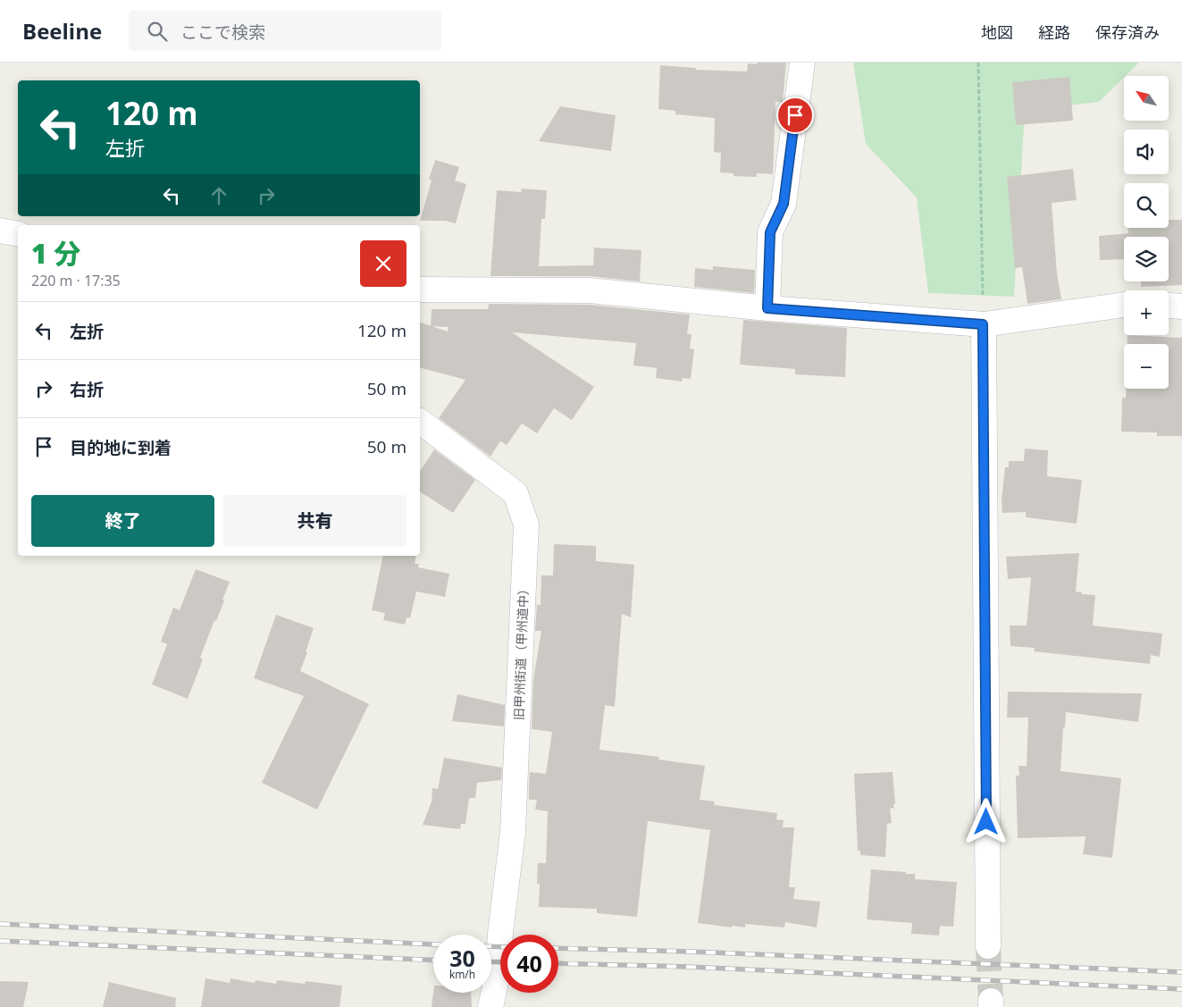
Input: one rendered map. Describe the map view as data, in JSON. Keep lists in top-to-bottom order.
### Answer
{
  "streets": {
    "street": ["旧甲州街道（甲州道中）"]
  },
  "north": "top left",
  "page": {
    "header": "Beeline",
    "search": "ここで検索",
    "nav": ["地図", "経路", "保存済み"],
    "map_buttons": ["+", "−"],
    "turn": ["120 m", "左折"],
    "heading": ["1 分", "220 m · 17:35"],
    "list": [
      {
        "name": "左折",
        "value": "120 m"
      },
      {
        "name": "右折",
        "value": "50 m"
      },
      {
        "name": "目的地に到着",
        "value": "50 m"
      }
    ],
    "buttons": ["終了", "共有"],
    "speed": "30 km/h",
    "limit": "40"
  }
}
